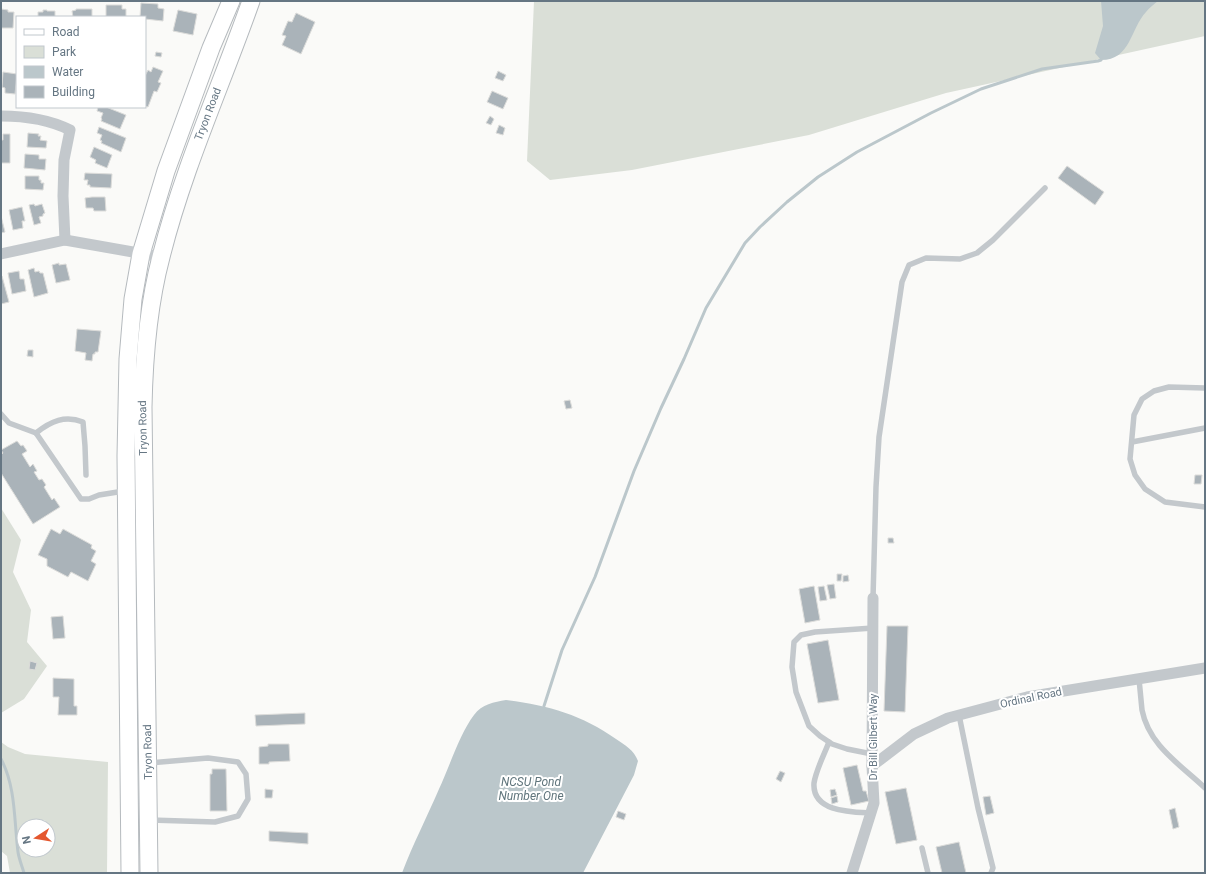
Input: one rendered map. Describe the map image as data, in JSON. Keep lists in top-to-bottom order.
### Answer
{
  "streets": {
    "main road": ["Tryon Road"],
    "street": ["Ordinal Road", "Dr Bill Gilbert Way"]
  },
  "crossings": [
    ["Ordinal Road", "Dr Bill Gilbert Way"]
  ],
  "water": ["NCSU Pond Number One"],
  "legend": [
    "Road",
    "Park",
    "Water",
    "Building"
  ],
  "north": "left"
}
